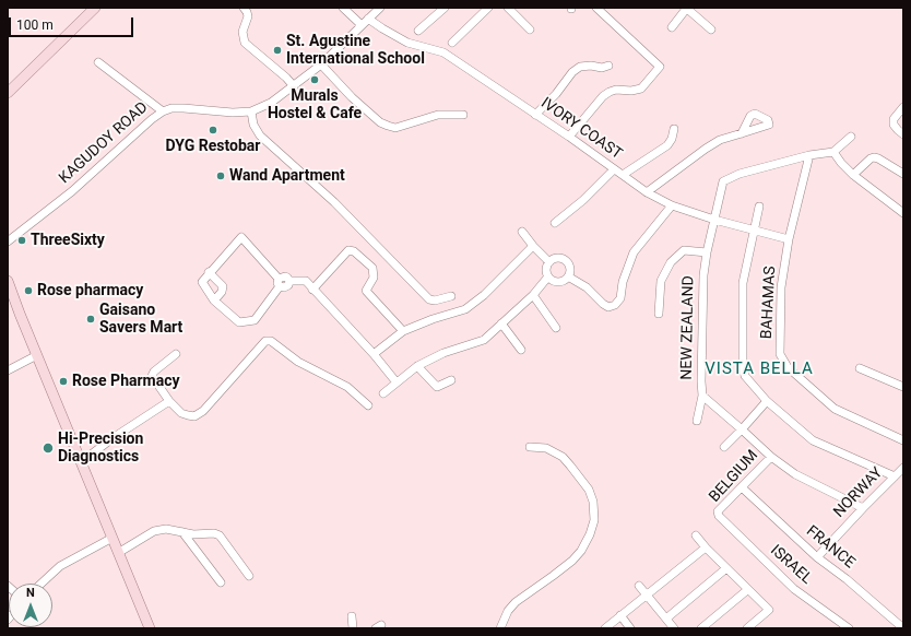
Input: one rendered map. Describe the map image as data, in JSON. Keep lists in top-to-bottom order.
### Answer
{
  "streets": {
    "street": [
      "IVORY COAST",
      "KAGUDOY ROAD",
      "BAHAMAS",
      "NEW ZEALAND",
      "BELGIUM",
      "NORWAY",
      "FRANCE",
      "ISRAEL"
    ]
  },
  "crossings": [
    ["IVORY COAST", "KAGUDOY ROAD"],
    ["IVORY COAST", "BAHAMAS"],
    ["IVORY COAST", "NEW ZEALAND"],
    ["BAHAMAS", "NEW ZEALAND"],
    ["NEW ZEALAND", "BELGIUM"],
    ["NEW ZEALAND", "NORWAY"],
    ["BELGIUM", "FRANCE"],
    ["BELGIUM", "ISRAEL"],
    ["NORWAY", "FRANCE"]
  ],
  "districts": ["VISTA BELLA"],
  "places": [
    "St. Agustine International School",
    "Murals Hostel & Cafe",
    "DYG Restobar",
    "Wand Apartment",
    "ThreeSixty",
    "Rose pharmacy",
    "Gaisano Savers Mart",
    "Rose Pharmacy",
    "Hi-Precision Diagnostics"
  ],
  "scale_bar": "100 m",
  "north": "top"
}
